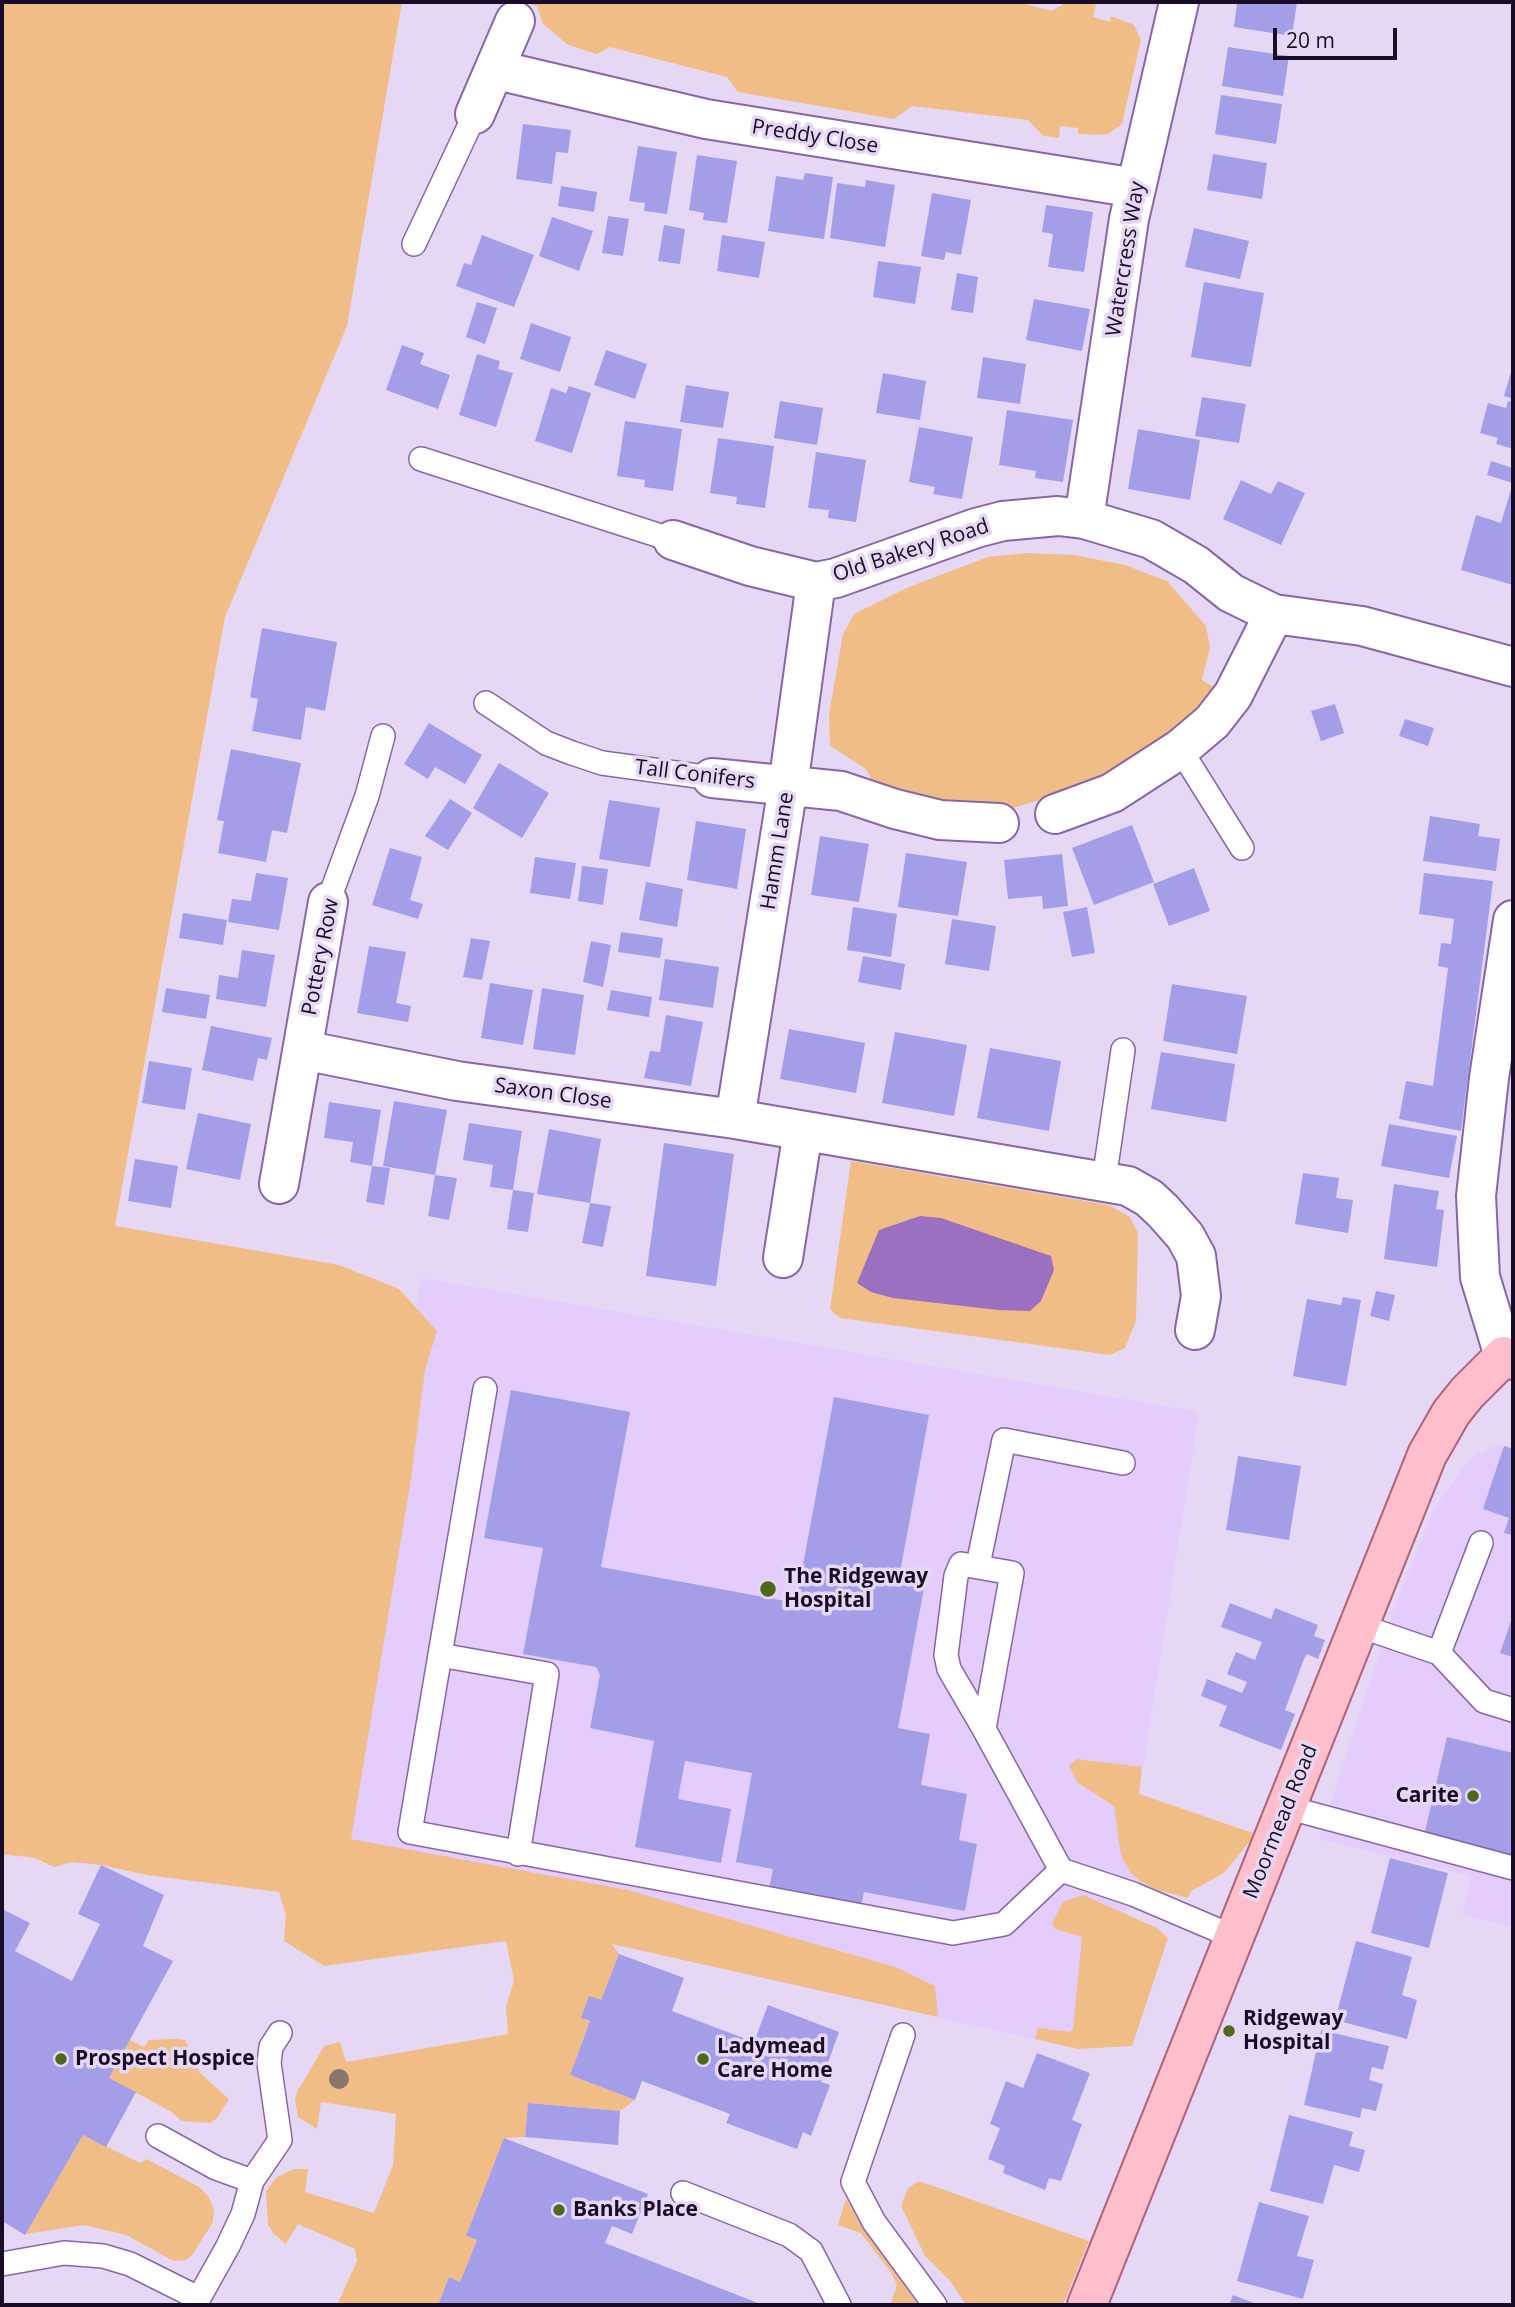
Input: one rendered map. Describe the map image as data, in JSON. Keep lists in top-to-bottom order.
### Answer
{
  "streets": {
    "main road": ["Moormead Road"],
    "street": [
      "Preddy Close",
      "Watercress Way",
      "Old Bakery Road",
      "Tall Conifers",
      "Hamm Lane",
      "Pottery Row",
      "Saxon Close"
    ]
  },
  "crossings": [
    ["Preddy Close", "Watercress Way"],
    ["Watercress Way", "Old Bakery Road"],
    ["Old Bakery Road", "Hamm Lane"],
    ["Tall Conifers", "Hamm Lane"],
    ["Hamm Lane", "Saxon Close"],
    ["Pottery Row", "Saxon Close"]
  ],
  "places": [
    "The Ridgeway Hospital",
    "Carite",
    "Ridgeway Hospital",
    "Prospect Hospice",
    "Ladymead Care Home",
    "Banks Place"
  ],
  "scale_bar": "20 m"
}
